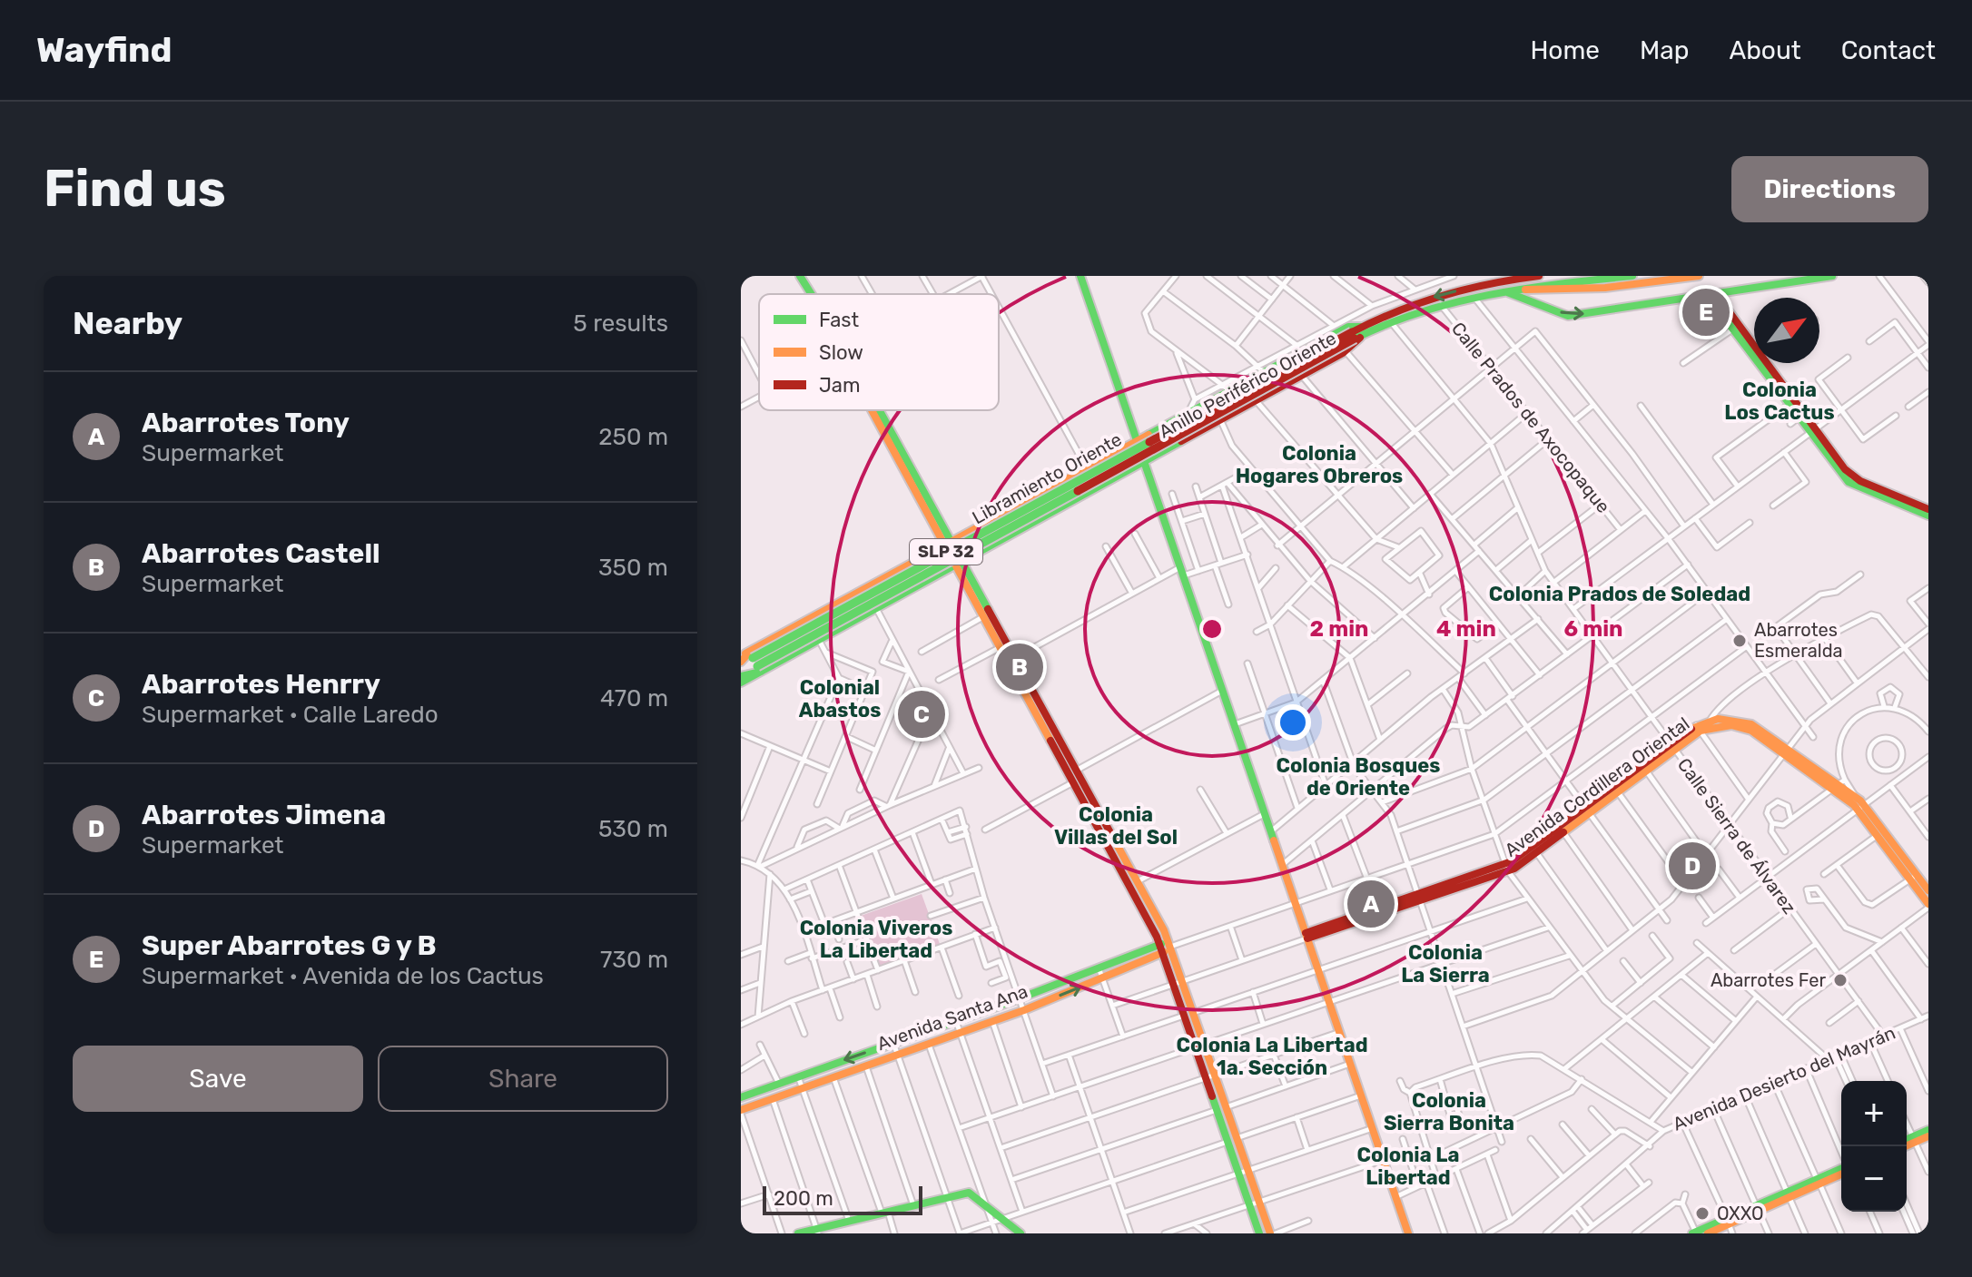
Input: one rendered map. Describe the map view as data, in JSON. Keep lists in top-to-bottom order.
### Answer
{
  "streets": {
    "main road": [
      "Anillo Periférico Oriente",
      "Libramiento Oriente",
      "SLP 32",
      "Avenida Cordillera Oriental",
      "Avenida Santa Ana"
    ],
    "street": ["Calle Prados de Axocopaque", "Calle Sierra de Álvarez", "Avenida Desierto del Mayrán"]
  },
  "crossings": [
    ["Anillo Periférico Oriente", "Calle Prados de Axocopaque"],
    ["Anillo Periférico Oriente", "Libramiento Oriente"],
    ["Anillo Periférico Oriente", "Calle Sierra de Álvarez"],
    ["Avenida Cordillera Oriental", "Calle Sierra de Álvarez"],
    ["Calle Sierra de Álvarez", "Avenida Santa Ana"],
    ["Calle Sierra de Álvarez", "Avenida Desierto del Mayrán"]
  ],
  "districts": [
    "Colonia Los Cactus",
    "Colonia Hogares Obreros",
    "Colonia Prados de Soledad",
    "Colonial Abastos",
    "Colonia Bosques de Oriente",
    "Colonia Villas del Sol",
    "Colonia Viveros La Libertad",
    "Colonia La Sierra",
    "Colonia La Libertad 1a. Sección",
    "Colonia Sierra Bonita",
    "Colonia La Libertad"
  ],
  "places": ["Abarrotes Esmeralda", "Abarrotes Fer", "OXXO"],
  "legend": ["Fast", "Slow", "Jam"],
  "scale_bar": "200 m",
  "north": "top right",
  "page": {
    "header": "Wayfind",
    "nav": [
      "Home",
      "Map",
      "About",
      "Contact"
    ],
    "buttons": [
      "Directions",
      ["Save", "Share"]
    ],
    "title": "Find us",
    "heading": ["Nearby", "5 results"],
    "pins": [
      "E",
      "B",
      "C",
      "D",
      "A"
    ],
    "list": [
      {
        "mark": "A",
        "name": "Abarrotes Tony",
        "note": "Supermarket",
        "value": "250 m"
      },
      {
        "mark": "B",
        "name": "Abarrotes Castell",
        "note": "Supermarket",
        "value": "350 m"
      },
      {
        "mark": "C",
        "name": "Abarrotes Henrry",
        "note": "Supermarket · Calle Laredo",
        "value": "470 m"
      },
      {
        "mark": "D",
        "name": "Abarrotes Jimena",
        "note": "Supermarket",
        "value": "530 m"
      },
      {
        "mark": "E",
        "name": "Super Abarrotes G y B",
        "note": "Supermarket · Avenida de los Cactus",
        "value": "730 m"
      }
    ],
    "map_buttons": ["+", "−"],
    "scale": "200 m"
  },
  "rings": ["2 min", "4 min", "6 min"]
}
